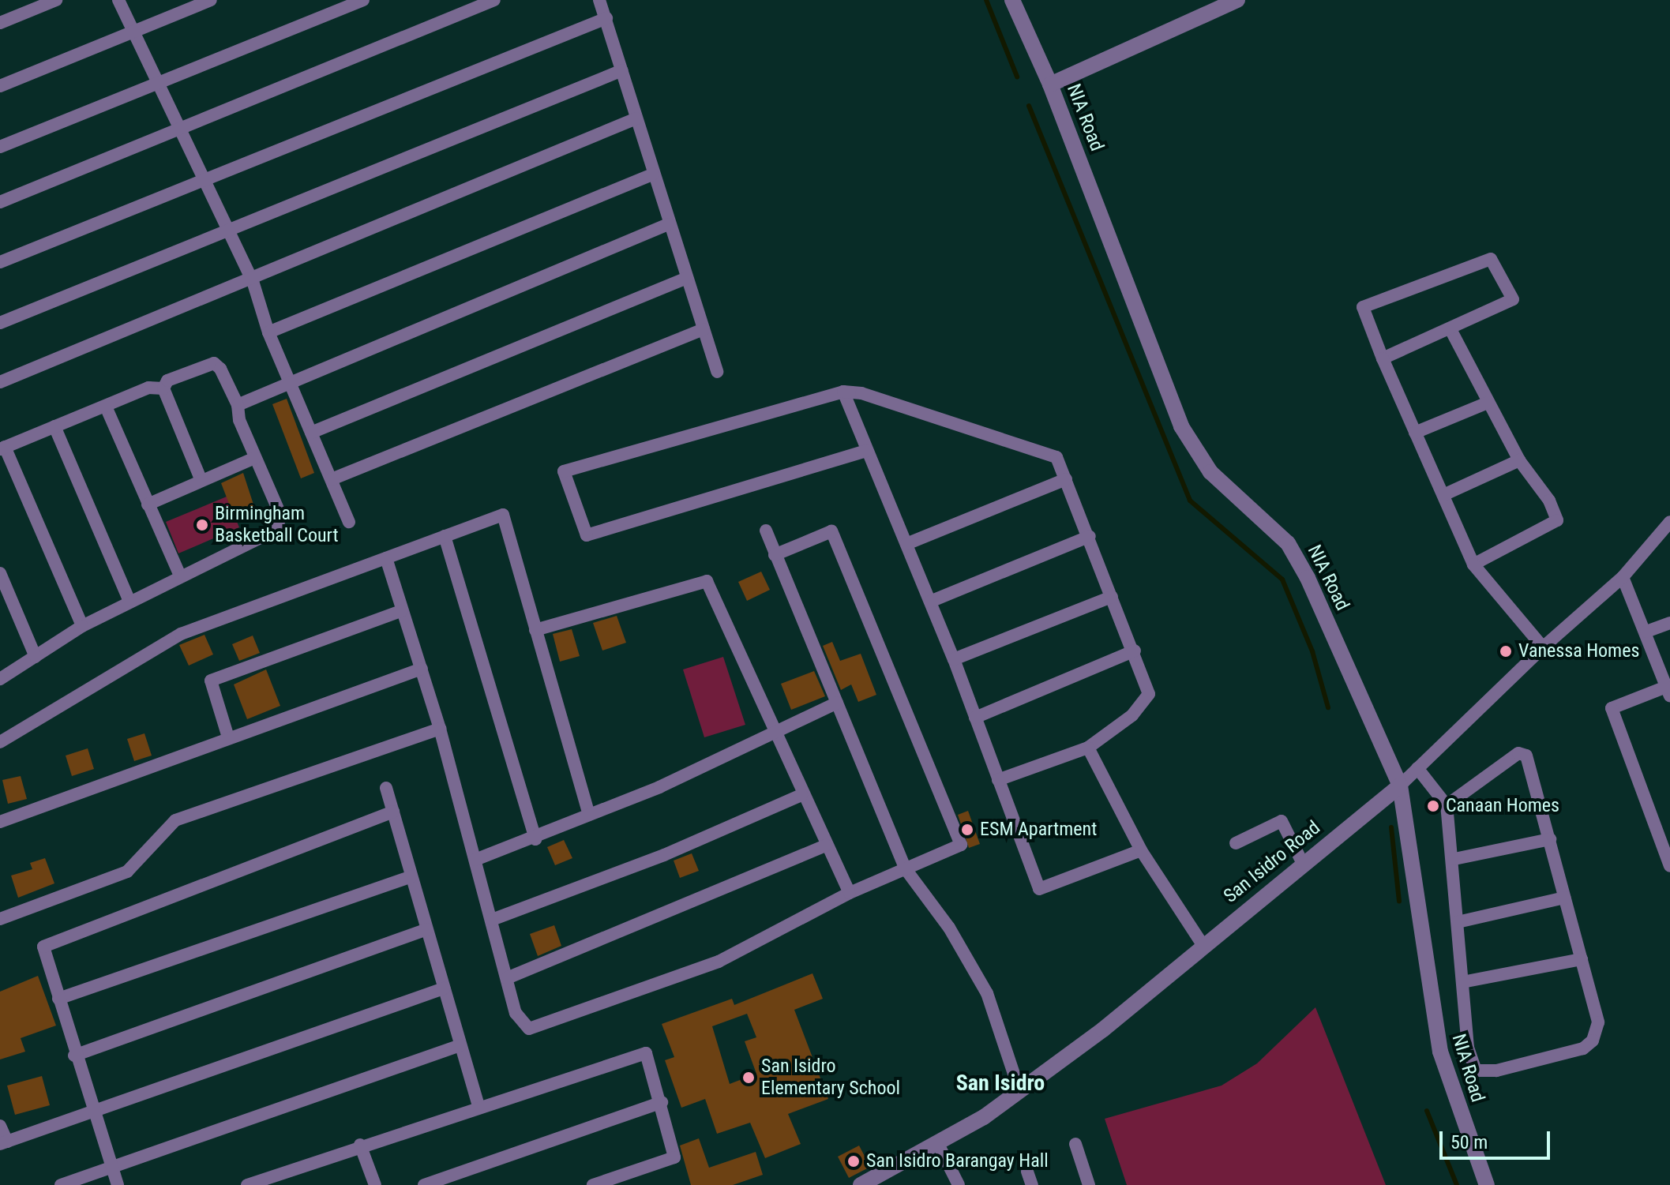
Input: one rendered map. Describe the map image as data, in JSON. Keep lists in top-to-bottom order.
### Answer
{
  "streets": {
    "street": ["NIA Road", "San Isidro Road"]
  },
  "crossings": [
    ["NIA Road", "San Isidro Road"]
  ],
  "districts": ["San Isidro"],
  "places": [
    "Birmingham Basketball Court",
    "Vanessa Homes",
    "Canaan Homes",
    "ESM Apartment",
    "San Isidro Elementary School",
    "San Isidro Barangay Hall"
  ],
  "scale_bar": "50 m"
}
